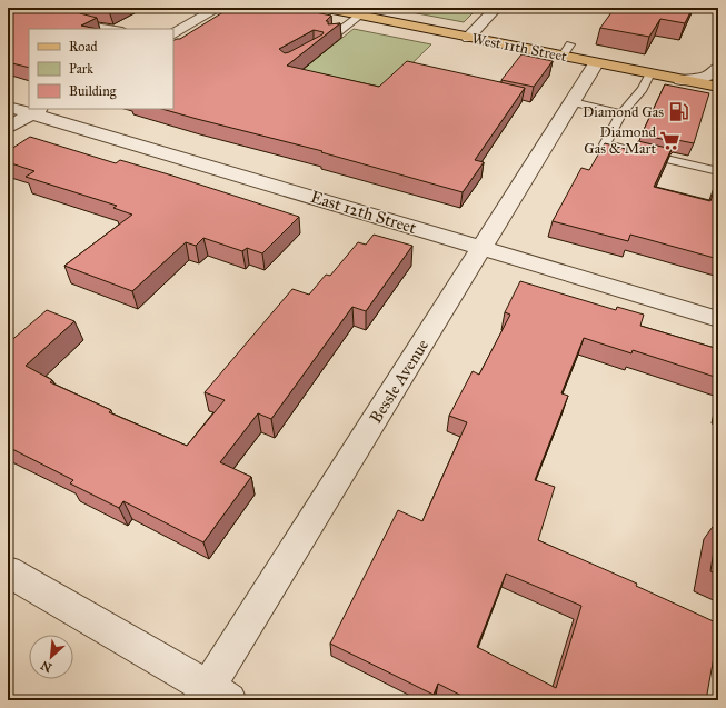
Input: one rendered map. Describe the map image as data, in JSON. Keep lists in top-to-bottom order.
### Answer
{
  "streets": {
    "main road": ["West 11th Street"],
    "street": ["East 12th Street", "Bessle Avenue"]
  },
  "crossings": [
    ["West 11th Street", "Bessle Avenue"],
    ["East 12th Street", "Bessle Avenue"]
  ],
  "places": {
    "fuel station": ["Diamond Gas"],
    "supermarket": ["Diamond Gas & Mart"]
  },
  "legend": ["Road", "Park", "Building"],
  "north": "bottom left"
}
